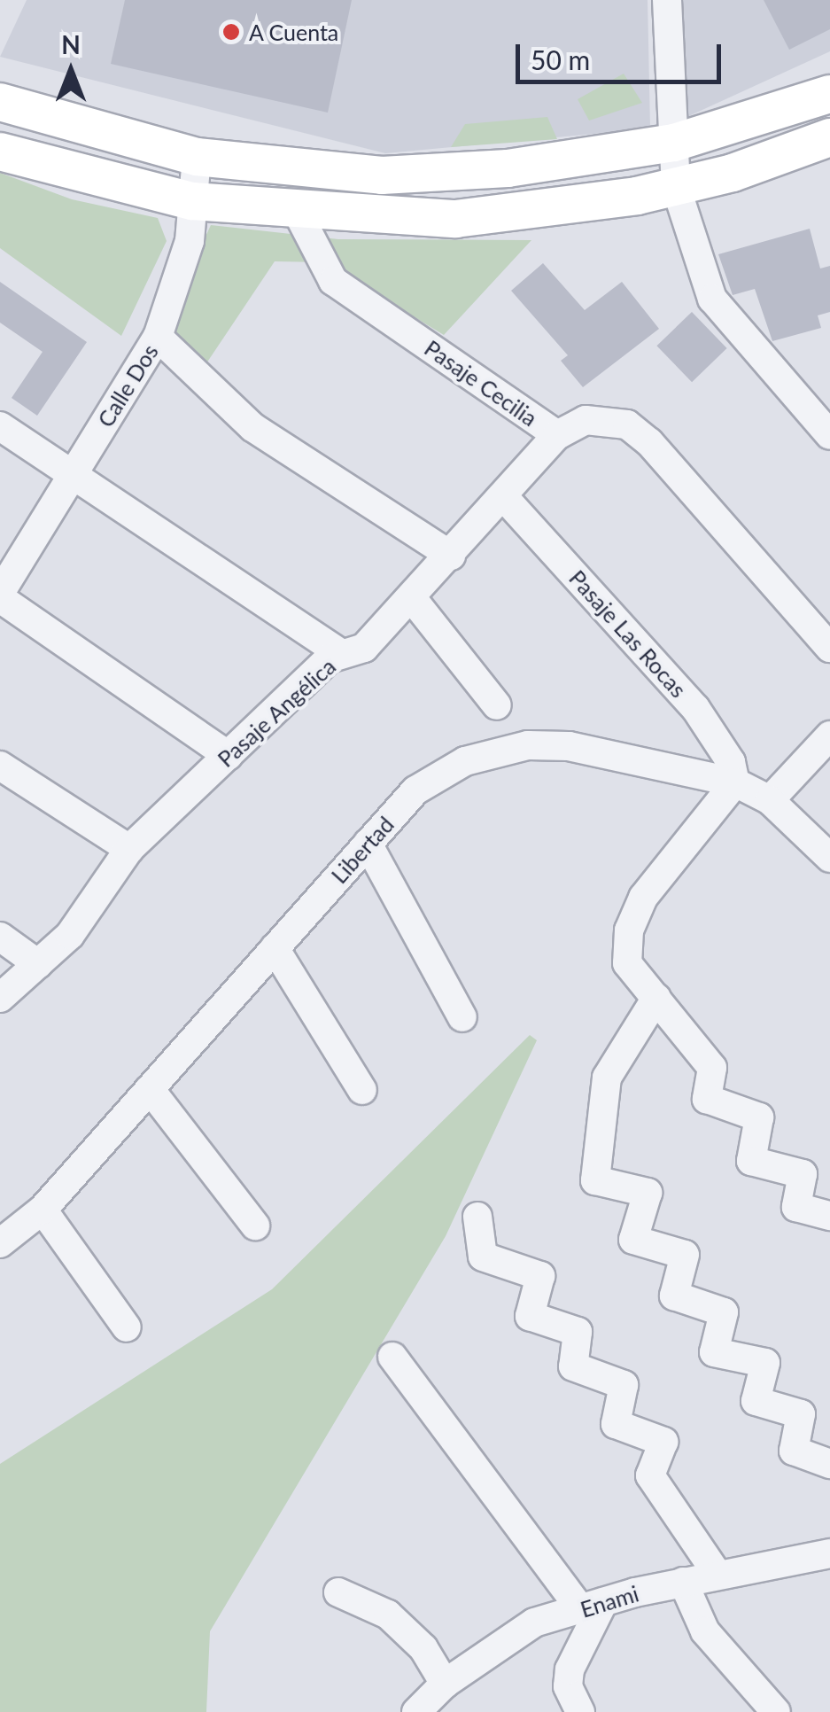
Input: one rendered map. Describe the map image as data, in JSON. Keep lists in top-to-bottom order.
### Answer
{
  "streets": {
    "street": [
      "Pasaje Cecilia",
      "Calle Dos",
      "Pasaje Las Rocas",
      "Pasaje Angélica",
      "Libertad",
      "Enami"
    ]
  },
  "crossings": [
    ["Pasaje Cecilia", "Pasaje Angélica"],
    ["Pasaje Las Rocas", "Pasaje Angélica"],
    ["Pasaje Las Rocas", "Libertad"]
  ],
  "places": ["A Cuenta"],
  "scale_bar": "50 m",
  "north": "top"
}
